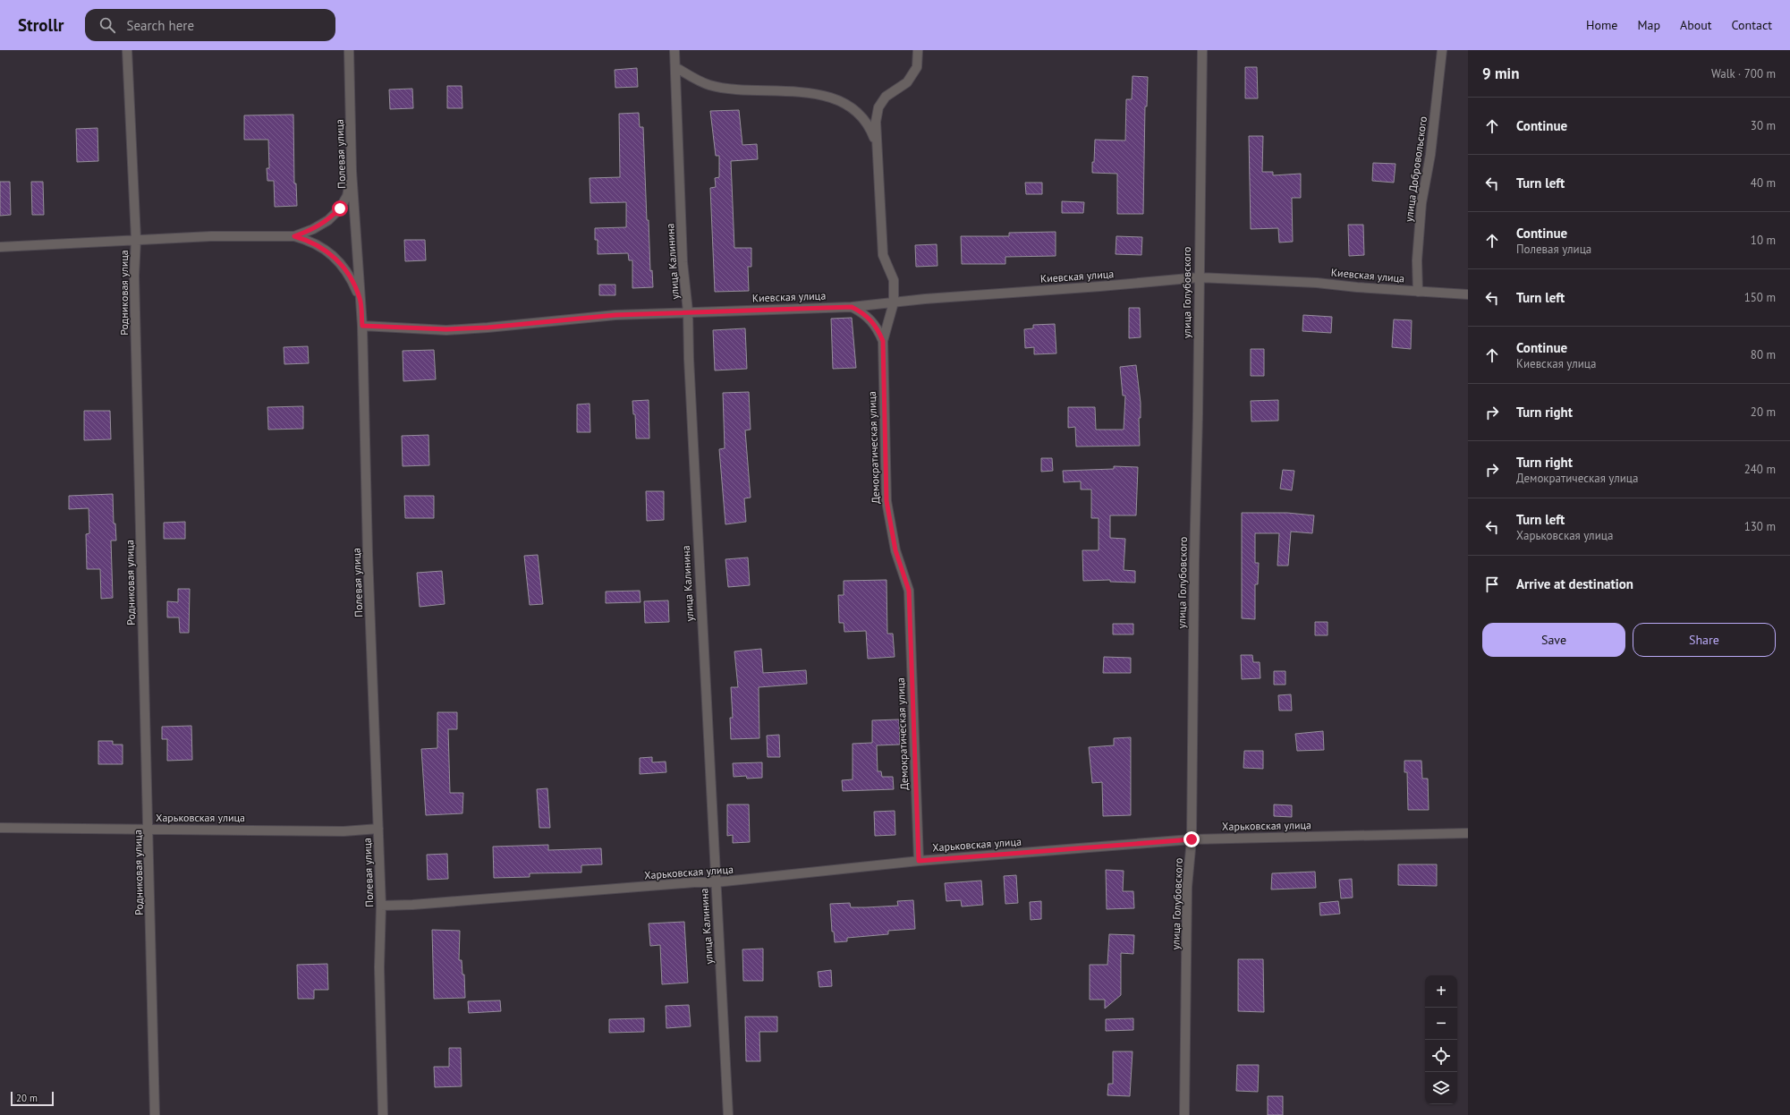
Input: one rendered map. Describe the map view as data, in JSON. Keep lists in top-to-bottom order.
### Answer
{
  "streets": {
    "street": [
      "Полевая улица",
      "улица Добровольского",
      "улица Калинина",
      "Киевская улица",
      "Родниковая улица",
      "улица Голубовского",
      "Демократическая улица",
      "Харьковская улица"
    ]
  },
  "crossings": [
    ["Полевая улица", "Киевская улица"],
    ["Полевая улица", "Харьковская улица"],
    ["улица Добровольского", "Киевская улица"],
    ["улица Калинина", "Киевская улица"],
    ["улица Калинина", "Харьковская улица"],
    ["Киевская улица", "улица Голубовского"],
    ["Киевская улица", "Демократическая улица"],
    ["Родниковая улица", "Харьковская улица"],
    ["улица Голубовского", "Харьковская улица"],
    ["Демократическая улица", "Харьковская улица"]
  ],
  "scale_bar": "20 m",
  "page": {
    "header": "Strollr",
    "search": "Search here",
    "nav": [
      "Home",
      "Map",
      "About",
      "Contact"
    ],
    "heading": ["9 min", "Walk · 700 m"],
    "list": [
      ["Continue", "30 m"],
      ["Turn left", "40 m"],
      ["Continue", "Полевая улица", "10 m"],
      ["Turn left", "150 m"],
      ["Continue", "Киевская улица", "80 m"],
      ["Turn right", "20 m"],
      ["Turn right", "Демократическая улица", "240 m"],
      ["Turn left", "Харьковская улица", "130 m"],
      "Arrive at destination"
    ],
    "buttons": ["Save", "Share"],
    "map_buttons": ["+", "−"],
    "scale": "20 m"
  }
}
